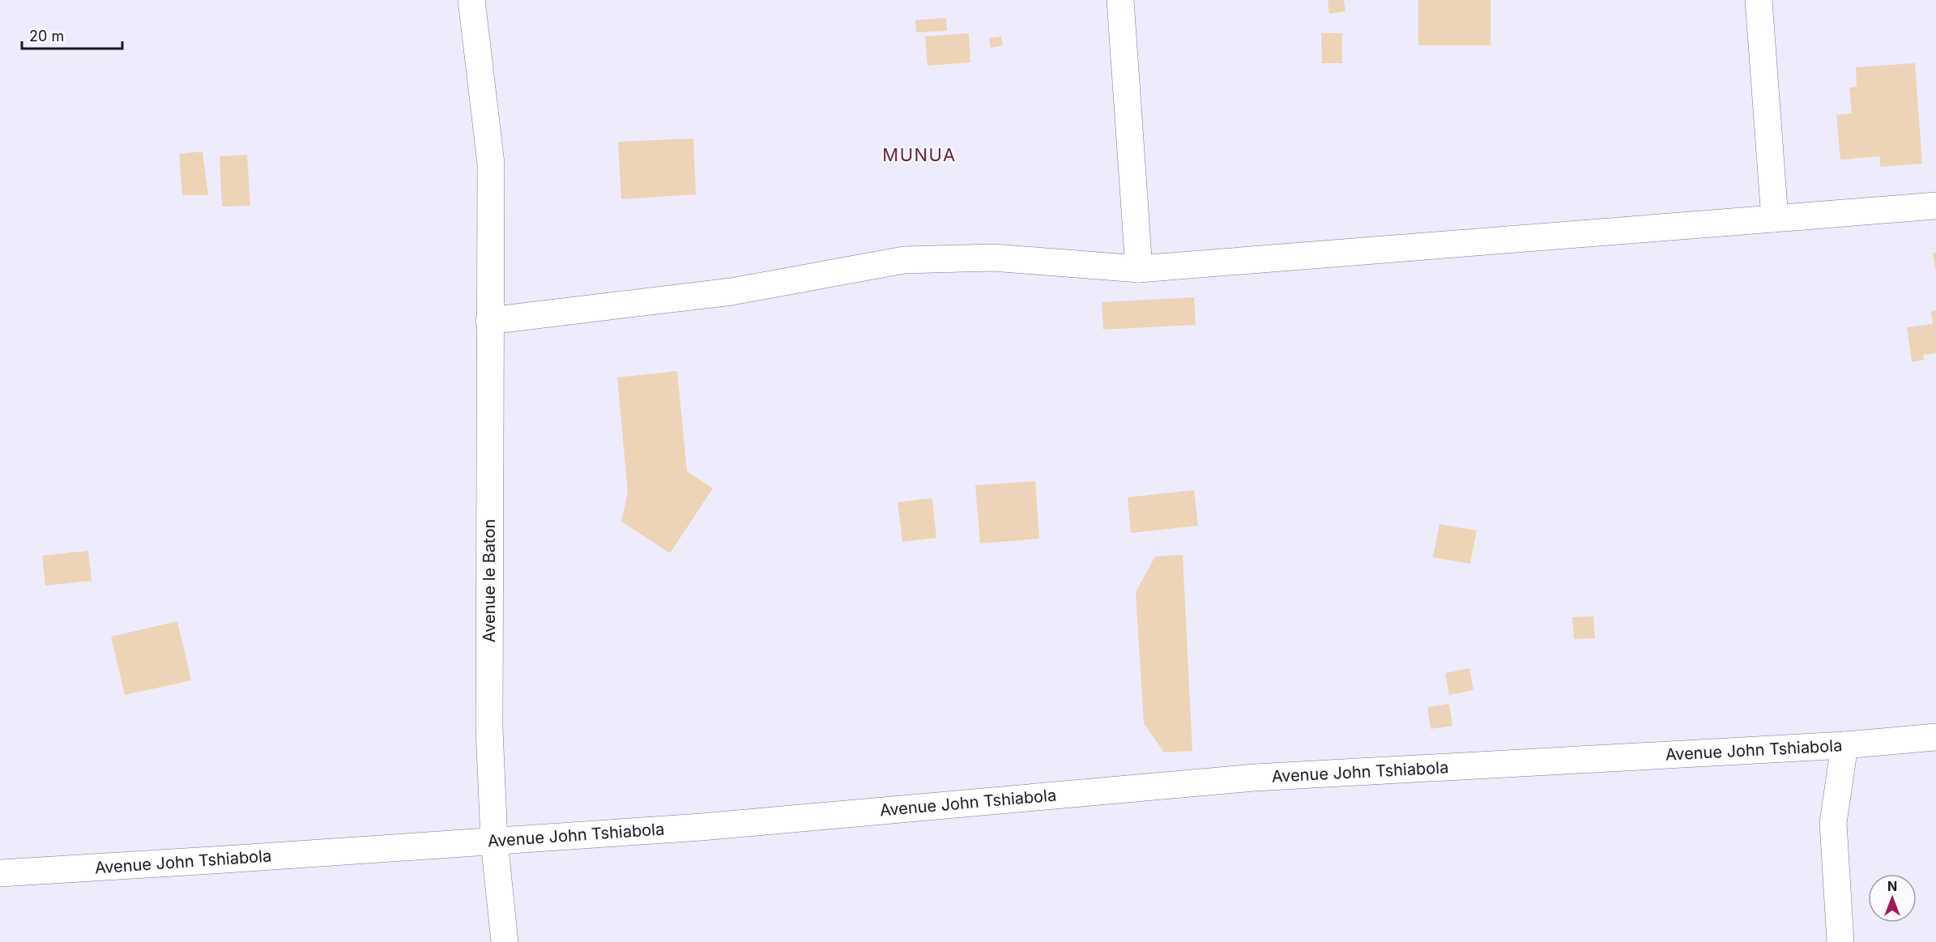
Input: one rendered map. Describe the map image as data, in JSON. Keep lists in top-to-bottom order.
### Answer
{
  "streets": {
    "street": ["Avenue le Baton", "Avenue John Tshiabola"]
  },
  "crossings": [
    ["Avenue le Baton", "Avenue John Tshiabola"]
  ],
  "districts": ["MUNUA"],
  "scale_bar": "20 m",
  "north": "top"
}
